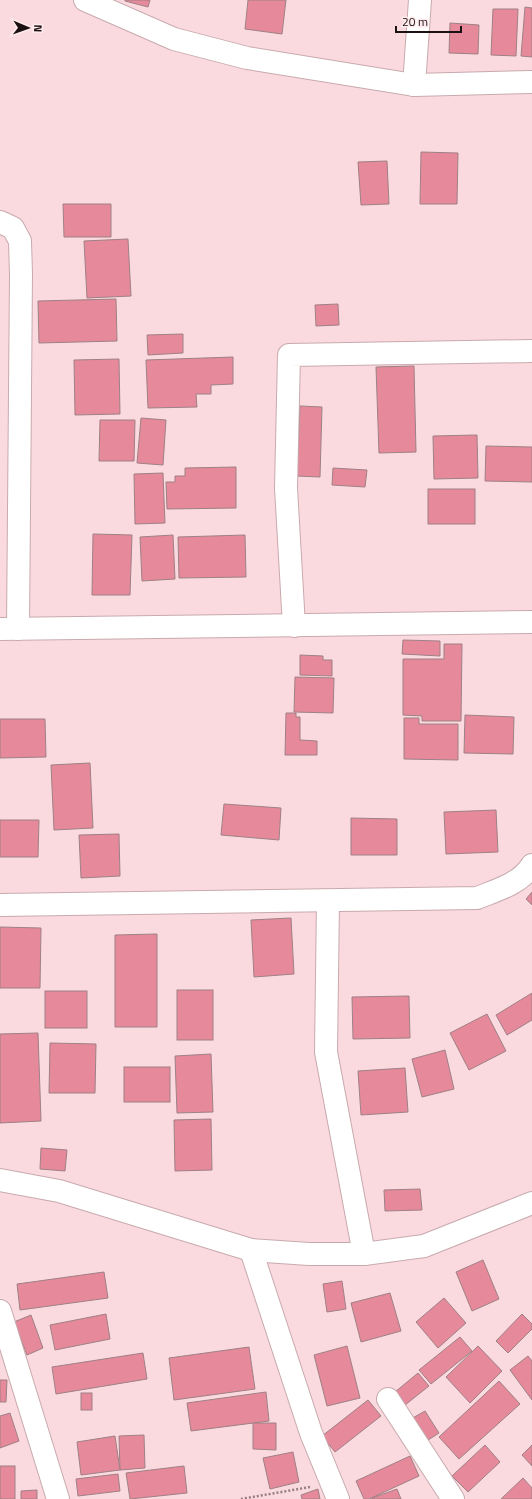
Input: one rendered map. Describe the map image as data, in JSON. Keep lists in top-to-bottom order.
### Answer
{
  "scale_bar": "20 m",
  "north": "right"
}
